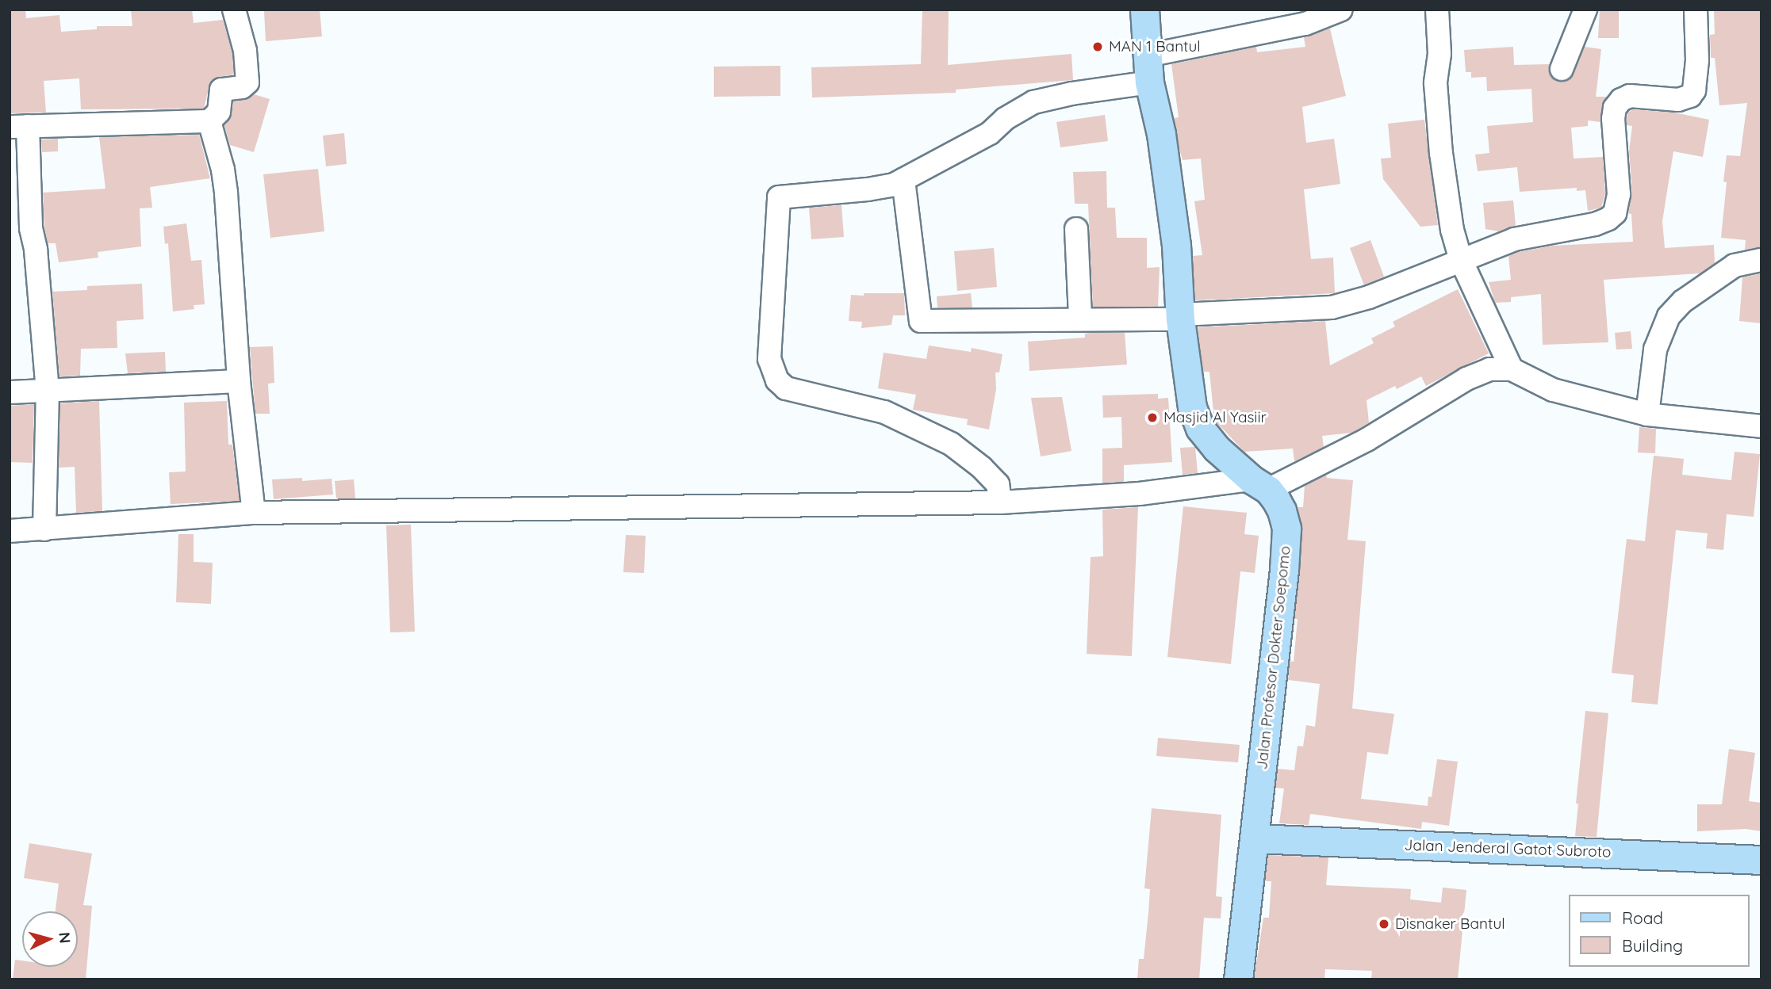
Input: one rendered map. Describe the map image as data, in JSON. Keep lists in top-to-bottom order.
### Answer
{
  "streets": {
    "main road": ["Jalan Profesor Dokter Soepomo", "Jalan Jenderal Gatot Subroto"]
  },
  "crossings": [
    ["Jalan Profesor Dokter Soepomo", "Jalan Jenderal Gatot Subroto"]
  ],
  "places": ["MAN 1 Bantul", "Masjid Al Yasiir", "Disnaker Bantul"],
  "legend": ["Road", "Building"],
  "north": "right"
}
